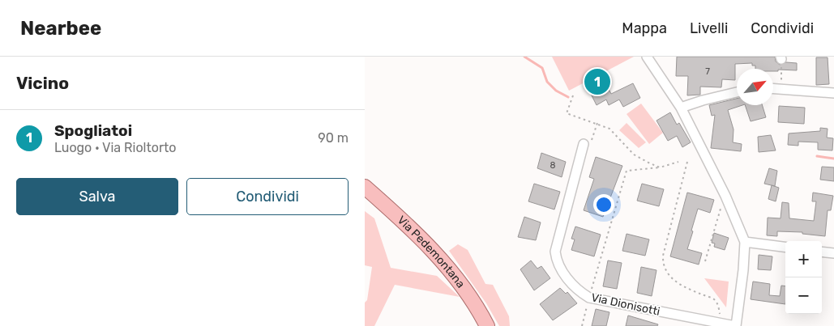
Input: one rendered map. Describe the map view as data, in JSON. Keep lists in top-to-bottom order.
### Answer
{
  "streets": {
    "main road": ["Via Pedemontana"],
    "street": ["Via Dionisotti"]
  },
  "house_numbers": ["7", "8"],
  "north": "top right",
  "page": {
    "header": "Nearbee",
    "nav": ["Mappa", "Livelli", "Condividi"],
    "heading": "Vicino",
    "pins": "1",
    "list": [
      {
        "mark": "1",
        "name": "Spogliatoi",
        "note": "Luogo · Via Rioltorto",
        "value": "90 m"
      }
    ],
    "buttons": ["Salva", "Condividi"],
    "map_buttons": ["+", "−"]
  }
}
